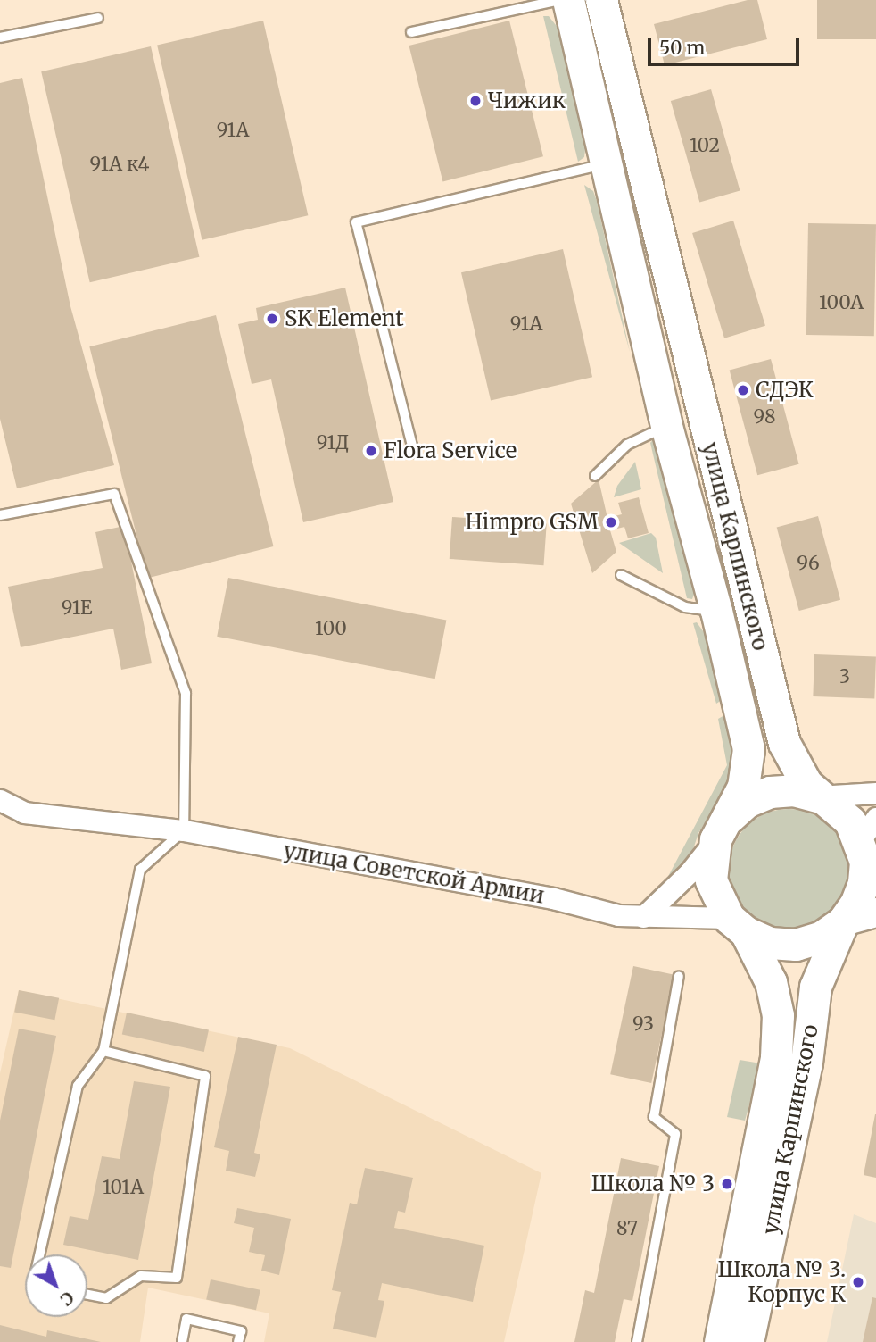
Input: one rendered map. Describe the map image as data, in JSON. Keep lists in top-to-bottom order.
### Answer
{
  "streets": {
    "main road": ["улица Карпинского"],
    "street": ["улица Советской Армии"]
  },
  "crossings": [
    ["улица Карпинского", "улица Советской Армии"]
  ],
  "places": [
    "Чижик",
    "SK Element",
    "СДЭК",
    "Flora Service",
    "Himpro GSM",
    "Школа № 3",
    "Школа № 3. Корпус К"
  ],
  "house_numbers": [
    "91А",
    "102",
    "91А к4",
    "100А",
    "91А",
    "98",
    "91Д",
    "96",
    "91Е",
    "100",
    "3",
    "93",
    "101А",
    "87"
  ],
  "scale_bar": "50 m",
  "north": "bottom right"
}
